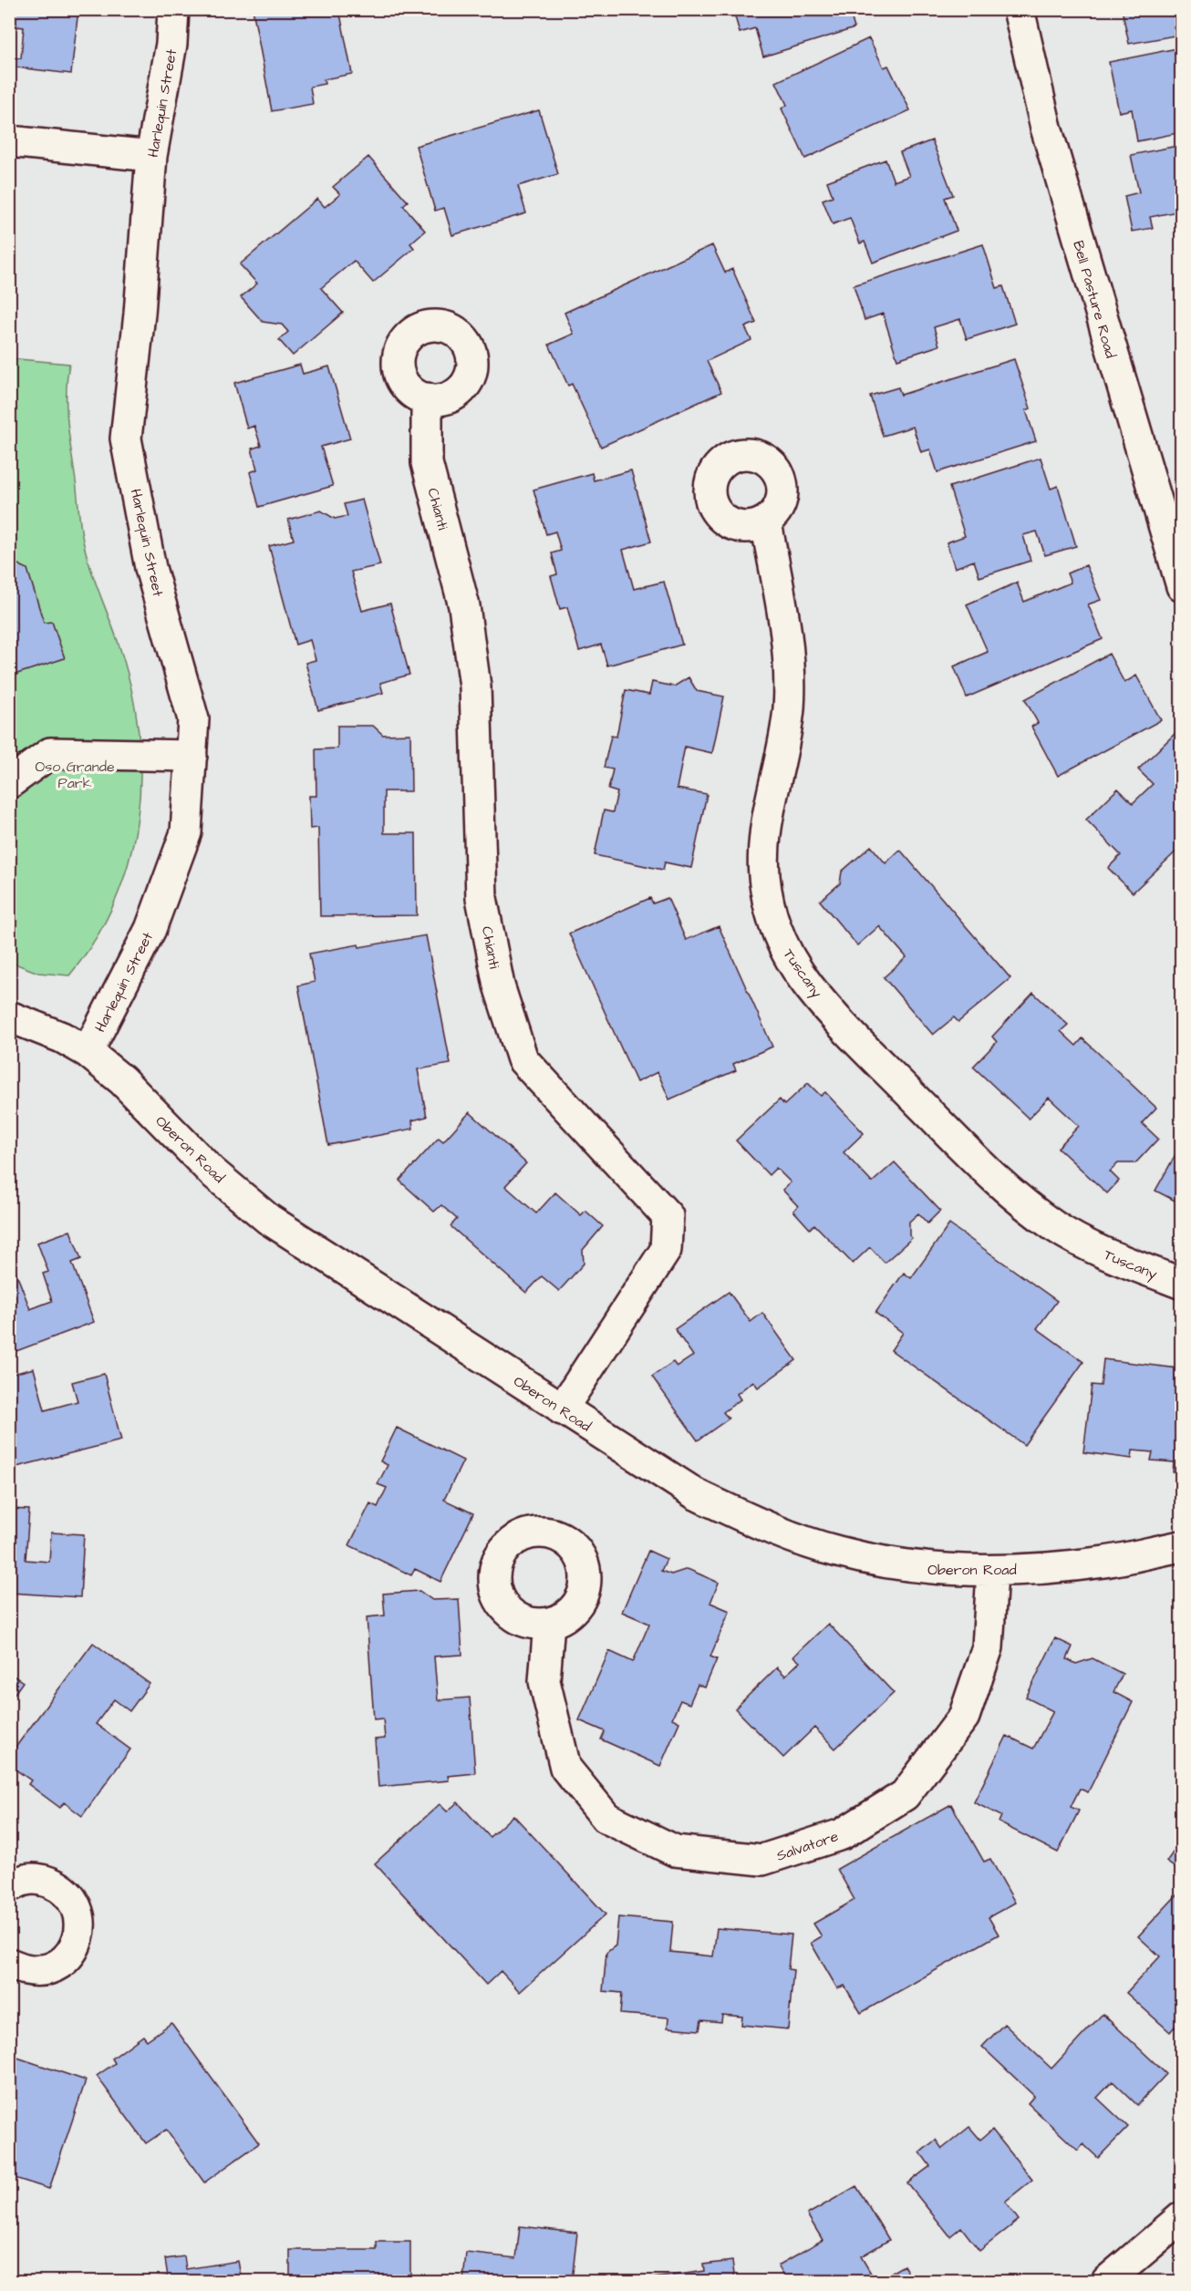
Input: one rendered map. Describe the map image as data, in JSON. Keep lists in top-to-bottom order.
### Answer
{
  "streets": {
    "street": [
      "Harlequin Street",
      "Bell Pasture Road",
      "Chianti",
      "Tuscany",
      "Oberon Road",
      "Salvatore"
    ]
  },
  "crossings": [
    ["Harlequin Street", "Oberon Road"],
    ["Chianti", "Oberon Road"],
    ["Oberon Road", "Salvatore"]
  ],
  "parks": ["Oso Grande Park"]
}
